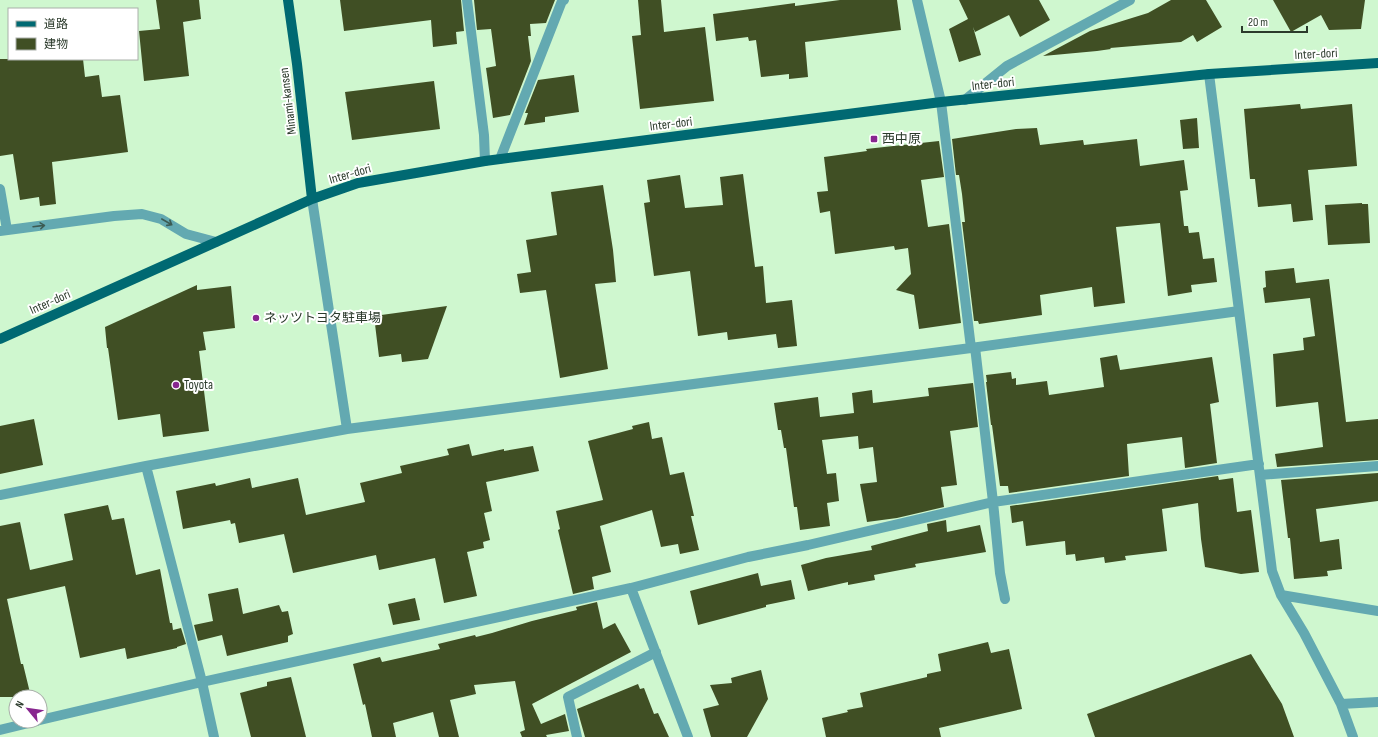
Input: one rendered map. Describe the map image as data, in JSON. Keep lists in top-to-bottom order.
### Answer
{
  "streets": {
    "main road": ["Inter-dori", "Minami-kansen"]
  },
  "crossings": [
    ["Inter-dori", "Minami-kansen"]
  ],
  "places": {
    "transit": ["西中原"],
    "other": ["ネッツトヨタ駐車場", "Toyota"]
  },
  "legend": ["道路", "建物"],
  "scale_bar": "20 m",
  "north": "top left"
}
